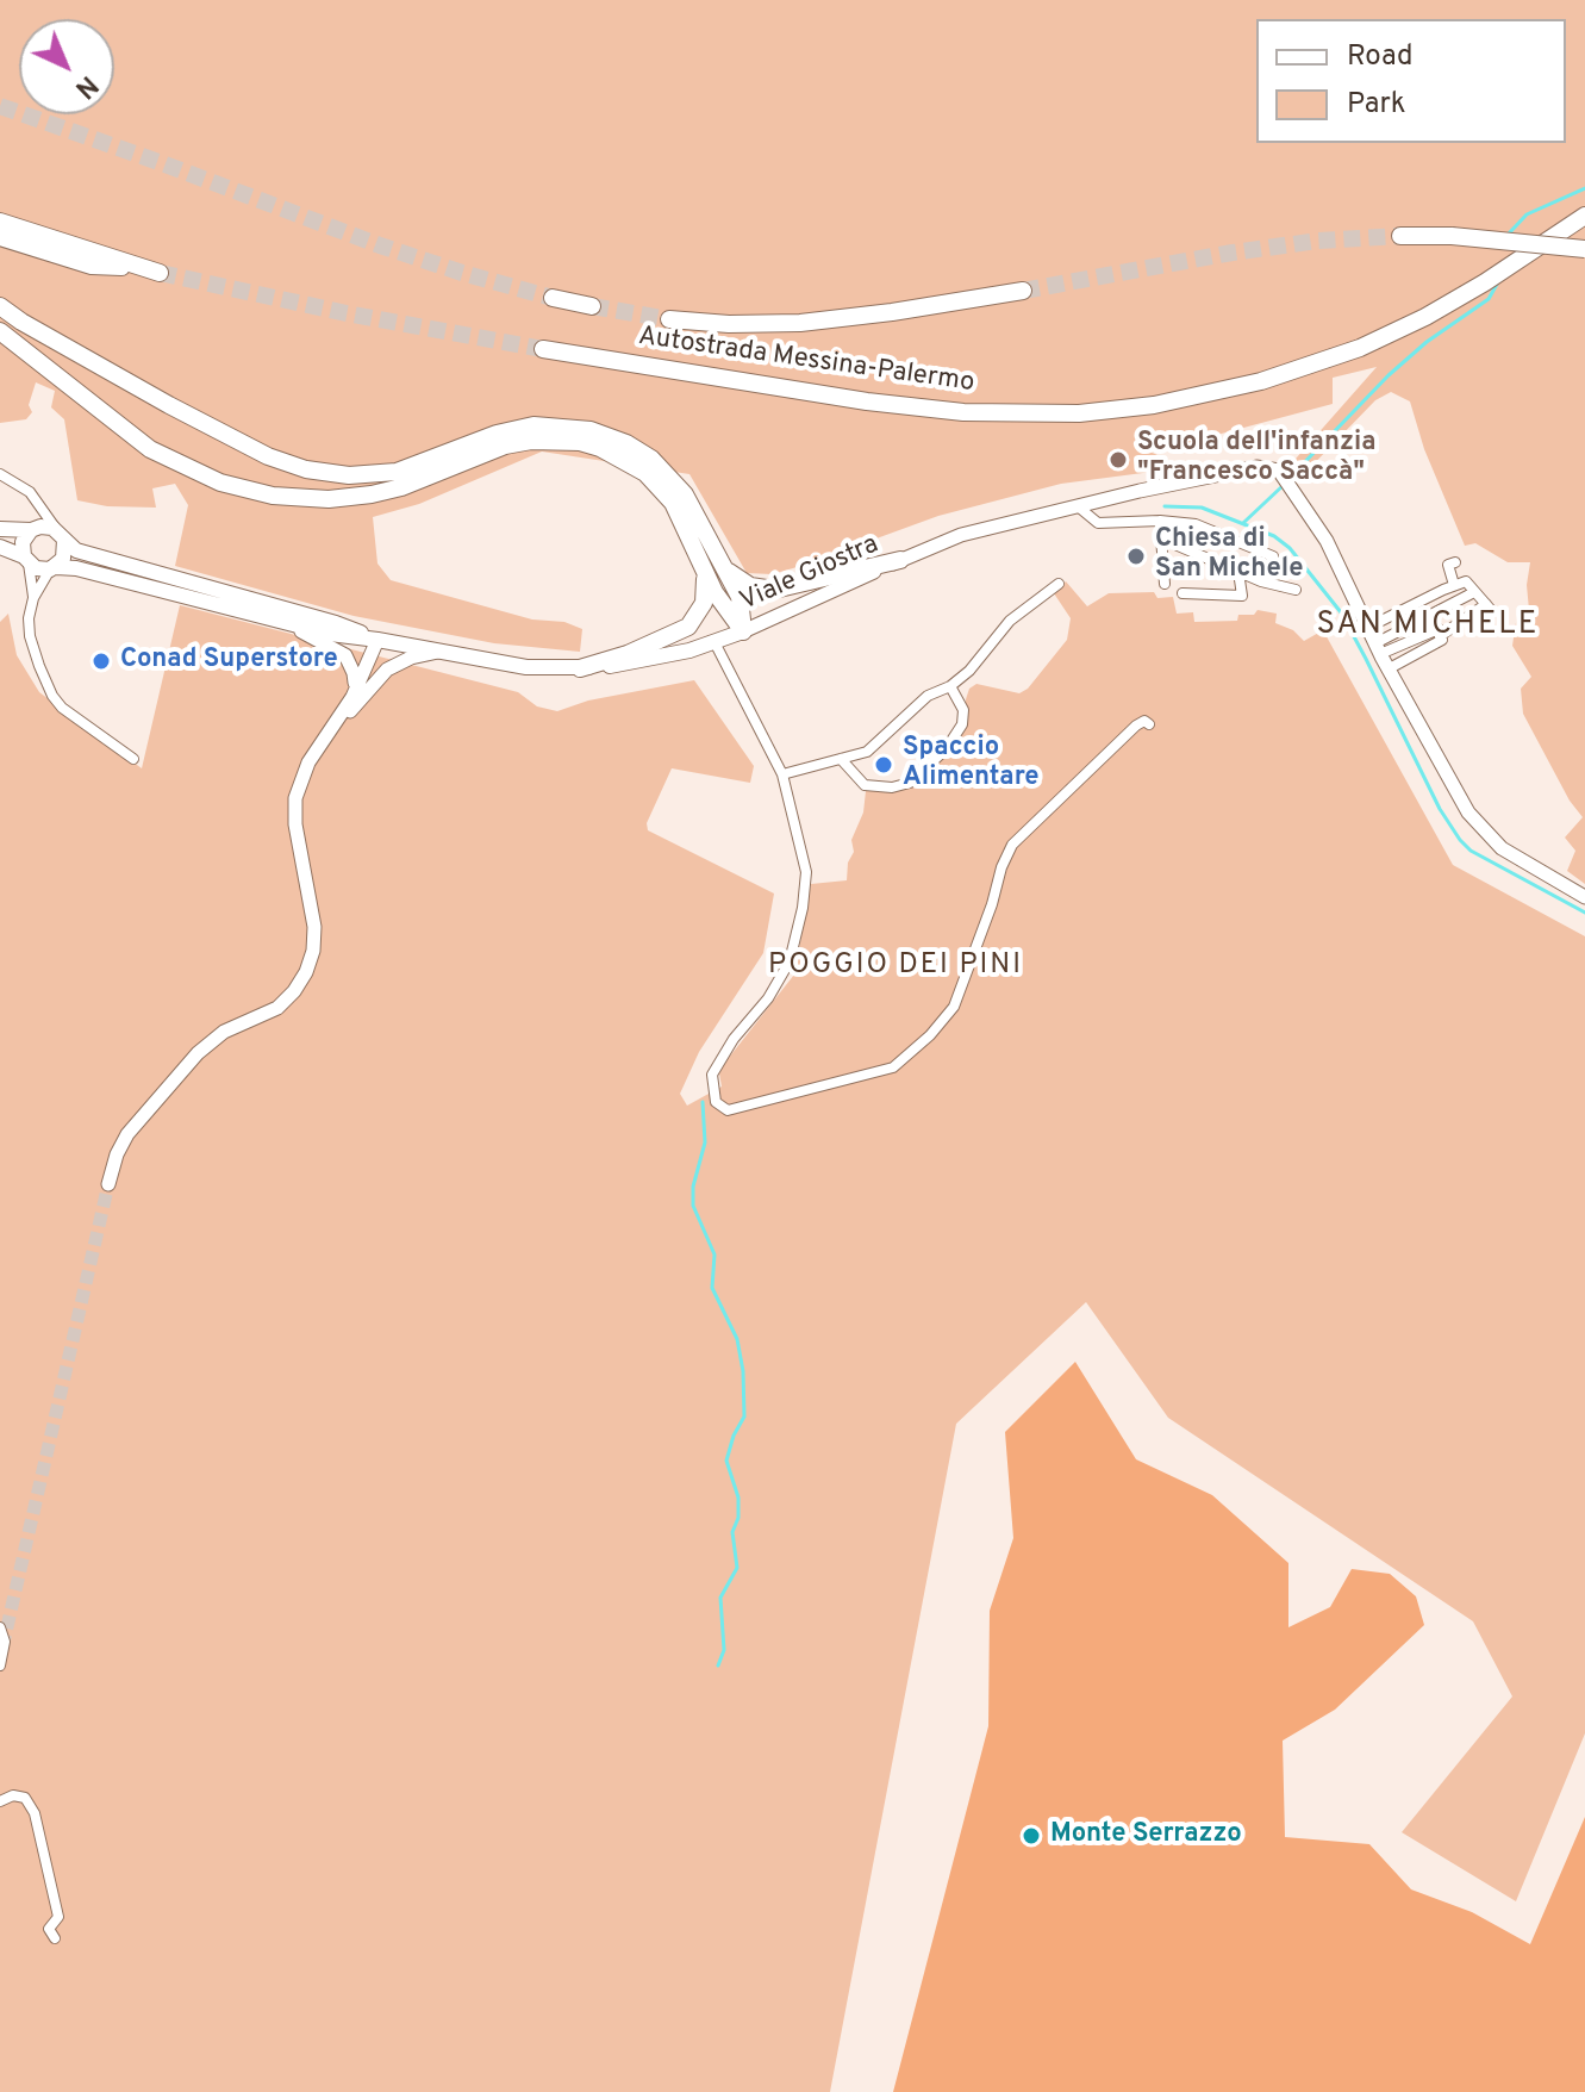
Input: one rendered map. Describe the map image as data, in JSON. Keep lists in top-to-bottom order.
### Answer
{
  "streets": {
    "highway": ["Autostrada Messina-Palermo"],
    "main road": ["Viale Giostra"]
  },
  "districts": ["SAN MICHELE", "POGGIO DEI PINI"],
  "places": [
    "Scuola dell'infanzia \"Francesco Saccà\"",
    "Chiesa di San Michele",
    "Conad Superstore",
    "Spaccio Alimentare",
    "Monte Serrazzo"
  ],
  "legend": ["Road", "Park"],
  "north": "bottom right"
}
